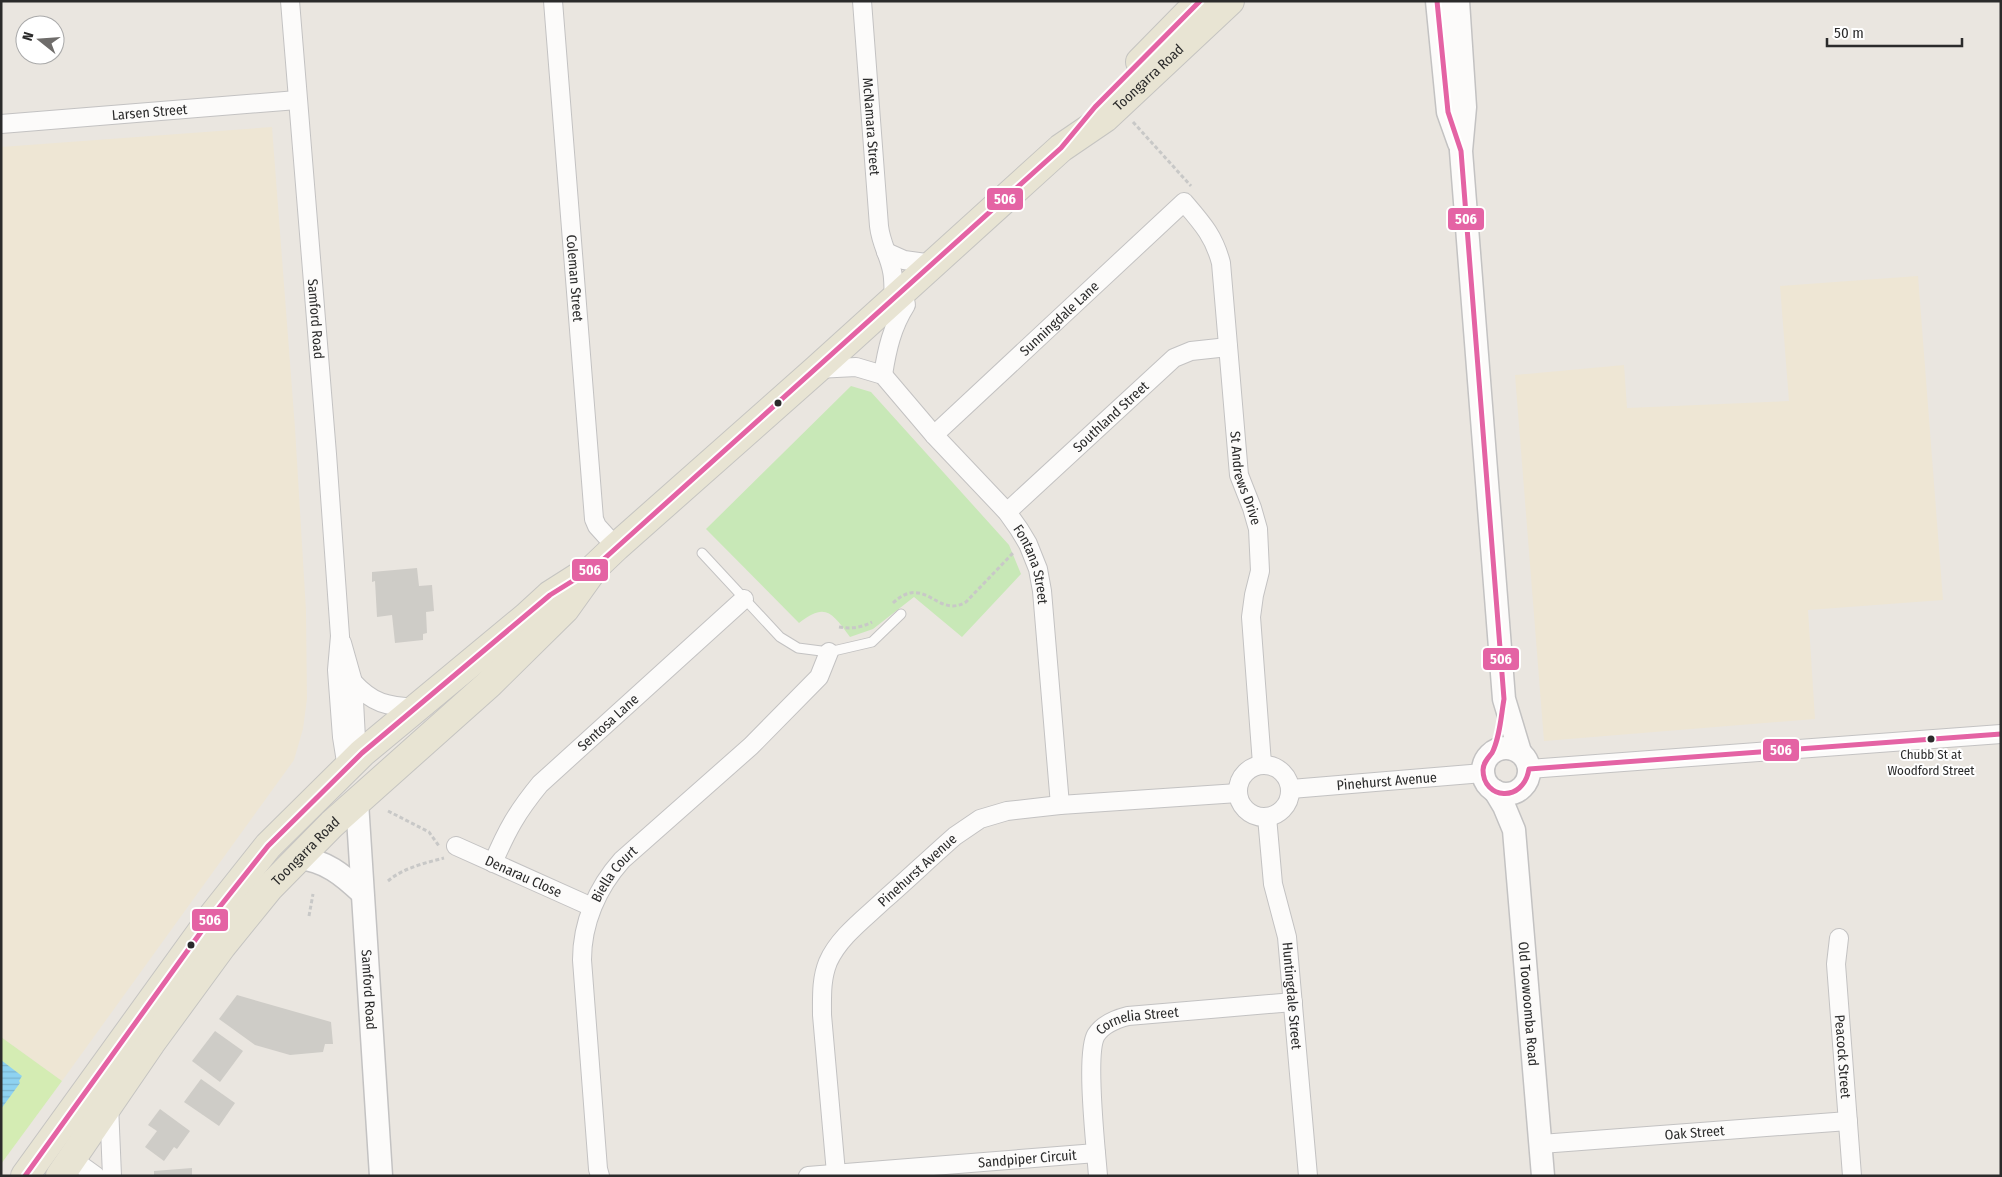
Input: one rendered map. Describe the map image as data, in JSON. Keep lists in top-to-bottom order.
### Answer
{
  "streets": {
    "main road": ["Toongarra Road", "Samford Road"],
    "street": [
      "Larsen Street",
      "McNamara Street",
      "Coleman Street",
      "Sunningdale Lane",
      "Southland Street",
      "St Andrews Drive",
      "Fontana Street",
      "Sentosa Lane",
      "Pinehurst Avenue",
      "Biella Court",
      "Denarau Close",
      "Huntingdale Street",
      "Old Toowoomba Road",
      "Cornelia Street",
      "Peacock Street",
      "Oak Street",
      "Sandpiper Circuit"
    ]
  },
  "crossings": [
    ["Toongarra Road", "McNamara Street"],
    ["Toongarra Road", "Coleman Street"],
    ["Toongarra Road", "Samford Road"],
    ["Larsen Street", "Samford Road"],
    ["Sunningdale Lane", "St Andrews Drive"],
    ["Sunningdale Lane", "Fontana Street"],
    ["Southland Street", "St Andrews Drive"],
    ["Southland Street", "Fontana Street"],
    ["St Andrews Drive", "Pinehurst Avenue"],
    ["St Andrews Drive", "Huntingdale Street"],
    ["Fontana Street", "Pinehurst Avenue"],
    ["Sentosa Lane", "Denarau Close"],
    ["Pinehurst Avenue", "Huntingdale Street"],
    ["Pinehurst Avenue", "Old Toowoomba Road"],
    ["Pinehurst Avenue", "Sandpiper Circuit"],
    ["Biella Court", "Denarau Close"],
    ["Huntingdale Street", "Cornelia Street"],
    ["Old Toowoomba Road", "Oak Street"],
    ["Cornelia Street", "Sandpiper Circuit"],
    ["Peacock Street", "Oak Street"]
  ],
  "places": ["Chubb St at Woodford Street"],
  "lines": ["transit line 506"],
  "scale_bar": "50 m",
  "north": "left"
}
